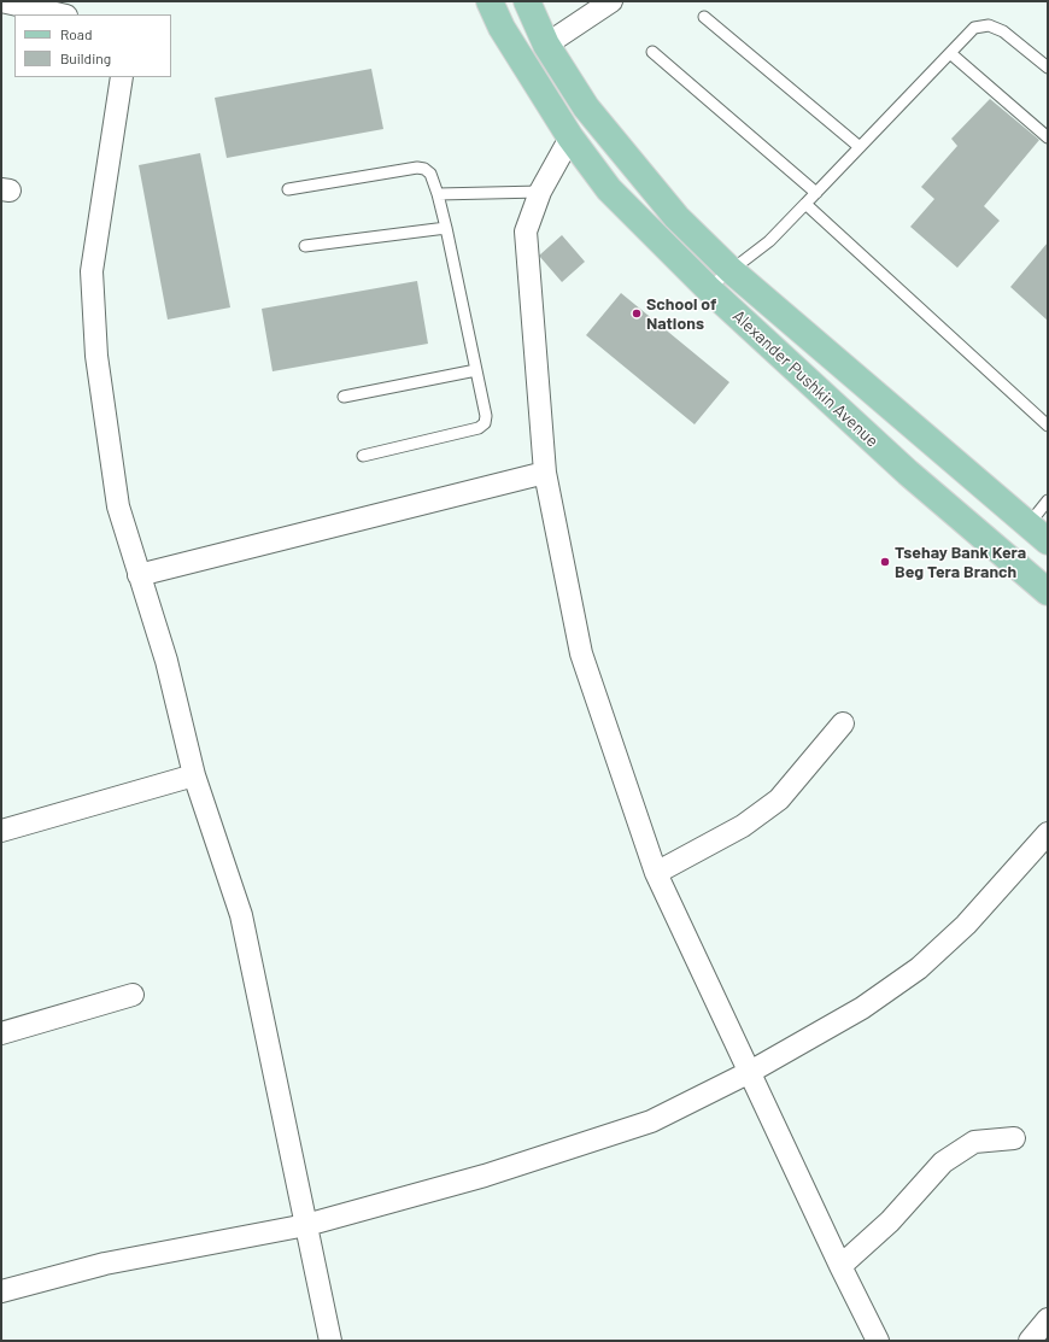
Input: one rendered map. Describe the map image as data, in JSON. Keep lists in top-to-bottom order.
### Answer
{
  "streets": {
    "main road": ["Alexander Pushkin Avenue"]
  },
  "places": ["School of Nations", "Tsehay Bank Kera Beg Tera Branch"],
  "legend": ["Road", "Building"]
}
